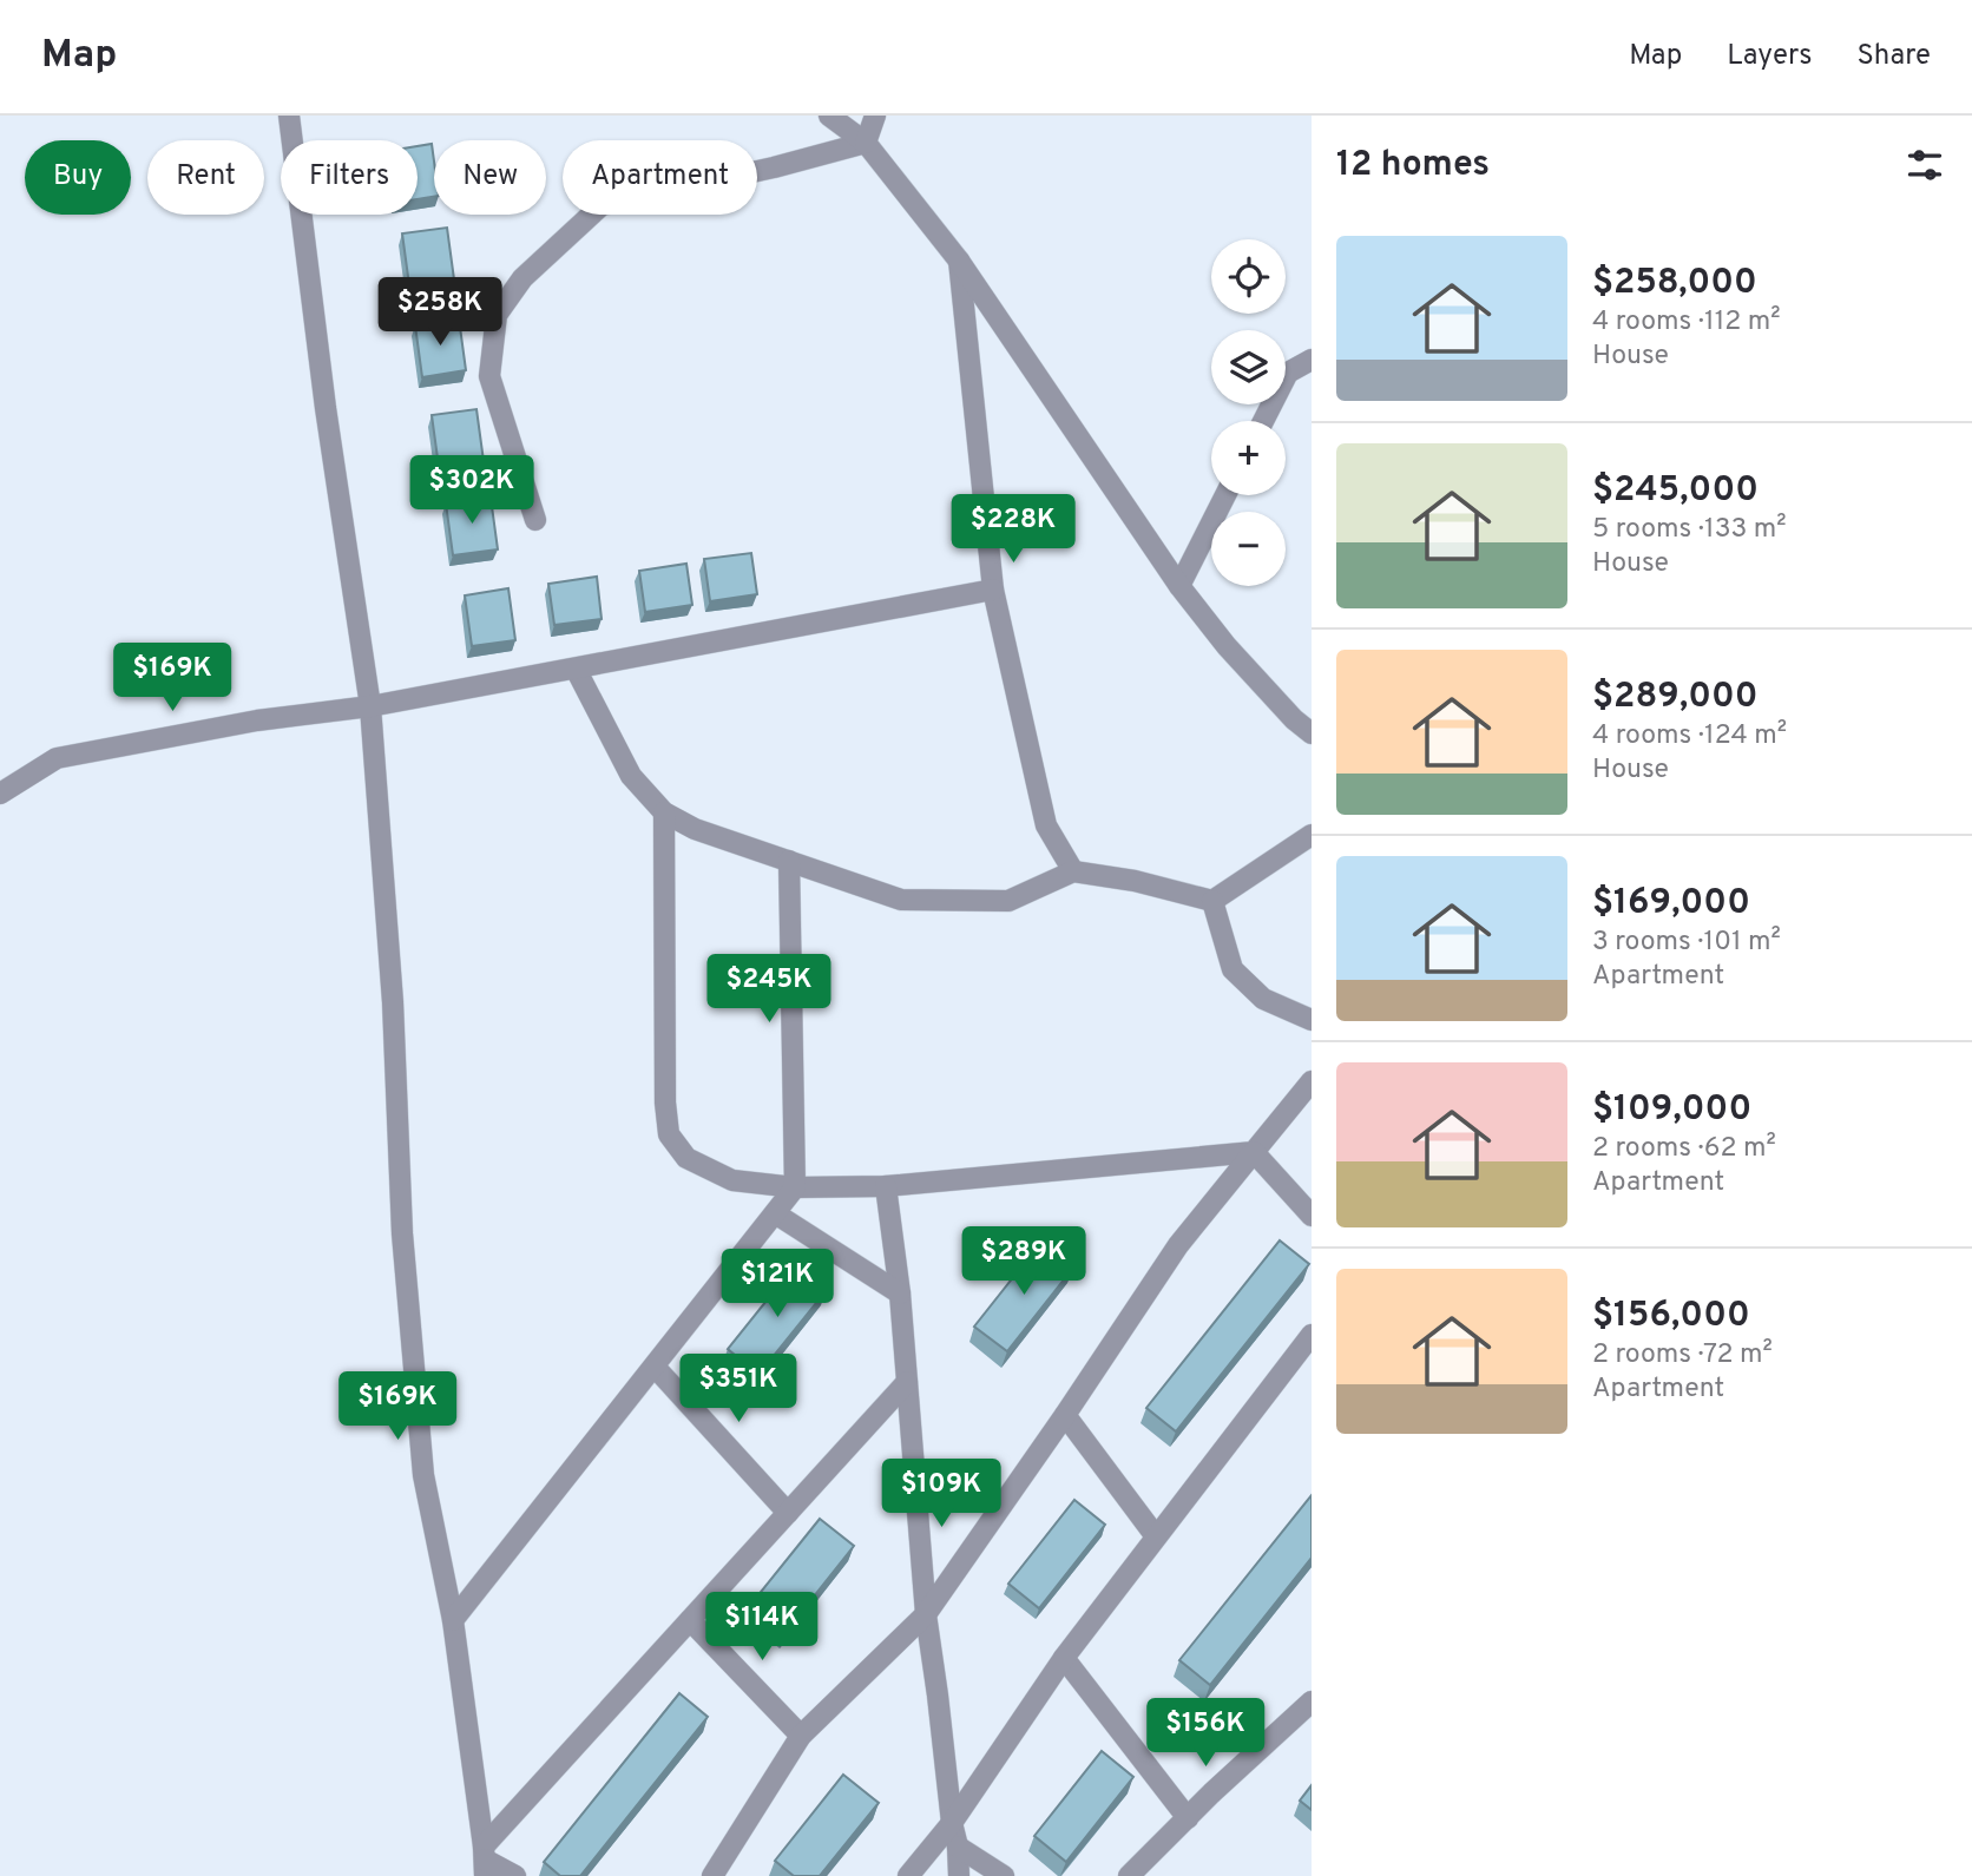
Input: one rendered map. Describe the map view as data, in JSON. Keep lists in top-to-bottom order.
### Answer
{
  "page": {
    "header": "Map",
    "nav": ["Map", "Layers", "Share"],
    "heading": "12 homes",
    "chip": [
      "Buy",
      "Rent",
      "Filters",
      "New",
      "Apartment"
    ],
    "list": [
      {
        "name": "$258,000",
        "note": "4 rooms · 112 m² · House"
      },
      {
        "name": "$245,000",
        "note": "5 rooms · 133 m² · House"
      },
      {
        "name": "$289,000",
        "note": "4 rooms · 124 m² · House"
      },
      {
        "name": "$169,000",
        "note": "3 rooms · 101 m² · Apartment"
      },
      {
        "name": "$109,000",
        "note": "2 rooms · 62 m² · Apartment"
      },
      {
        "name": "$156,000",
        "note": "2 rooms · 72 m² · Apartment"
      }
    ],
    "map_buttons": ["+", "−"],
    "price": [
      "$258K",
      "$302K",
      "$228K",
      "$169K",
      "$245K",
      "$289K",
      "$121K",
      "$351K",
      "$169K",
      "$109K",
      "$114K",
      "$156K"
    ]
  }
}
